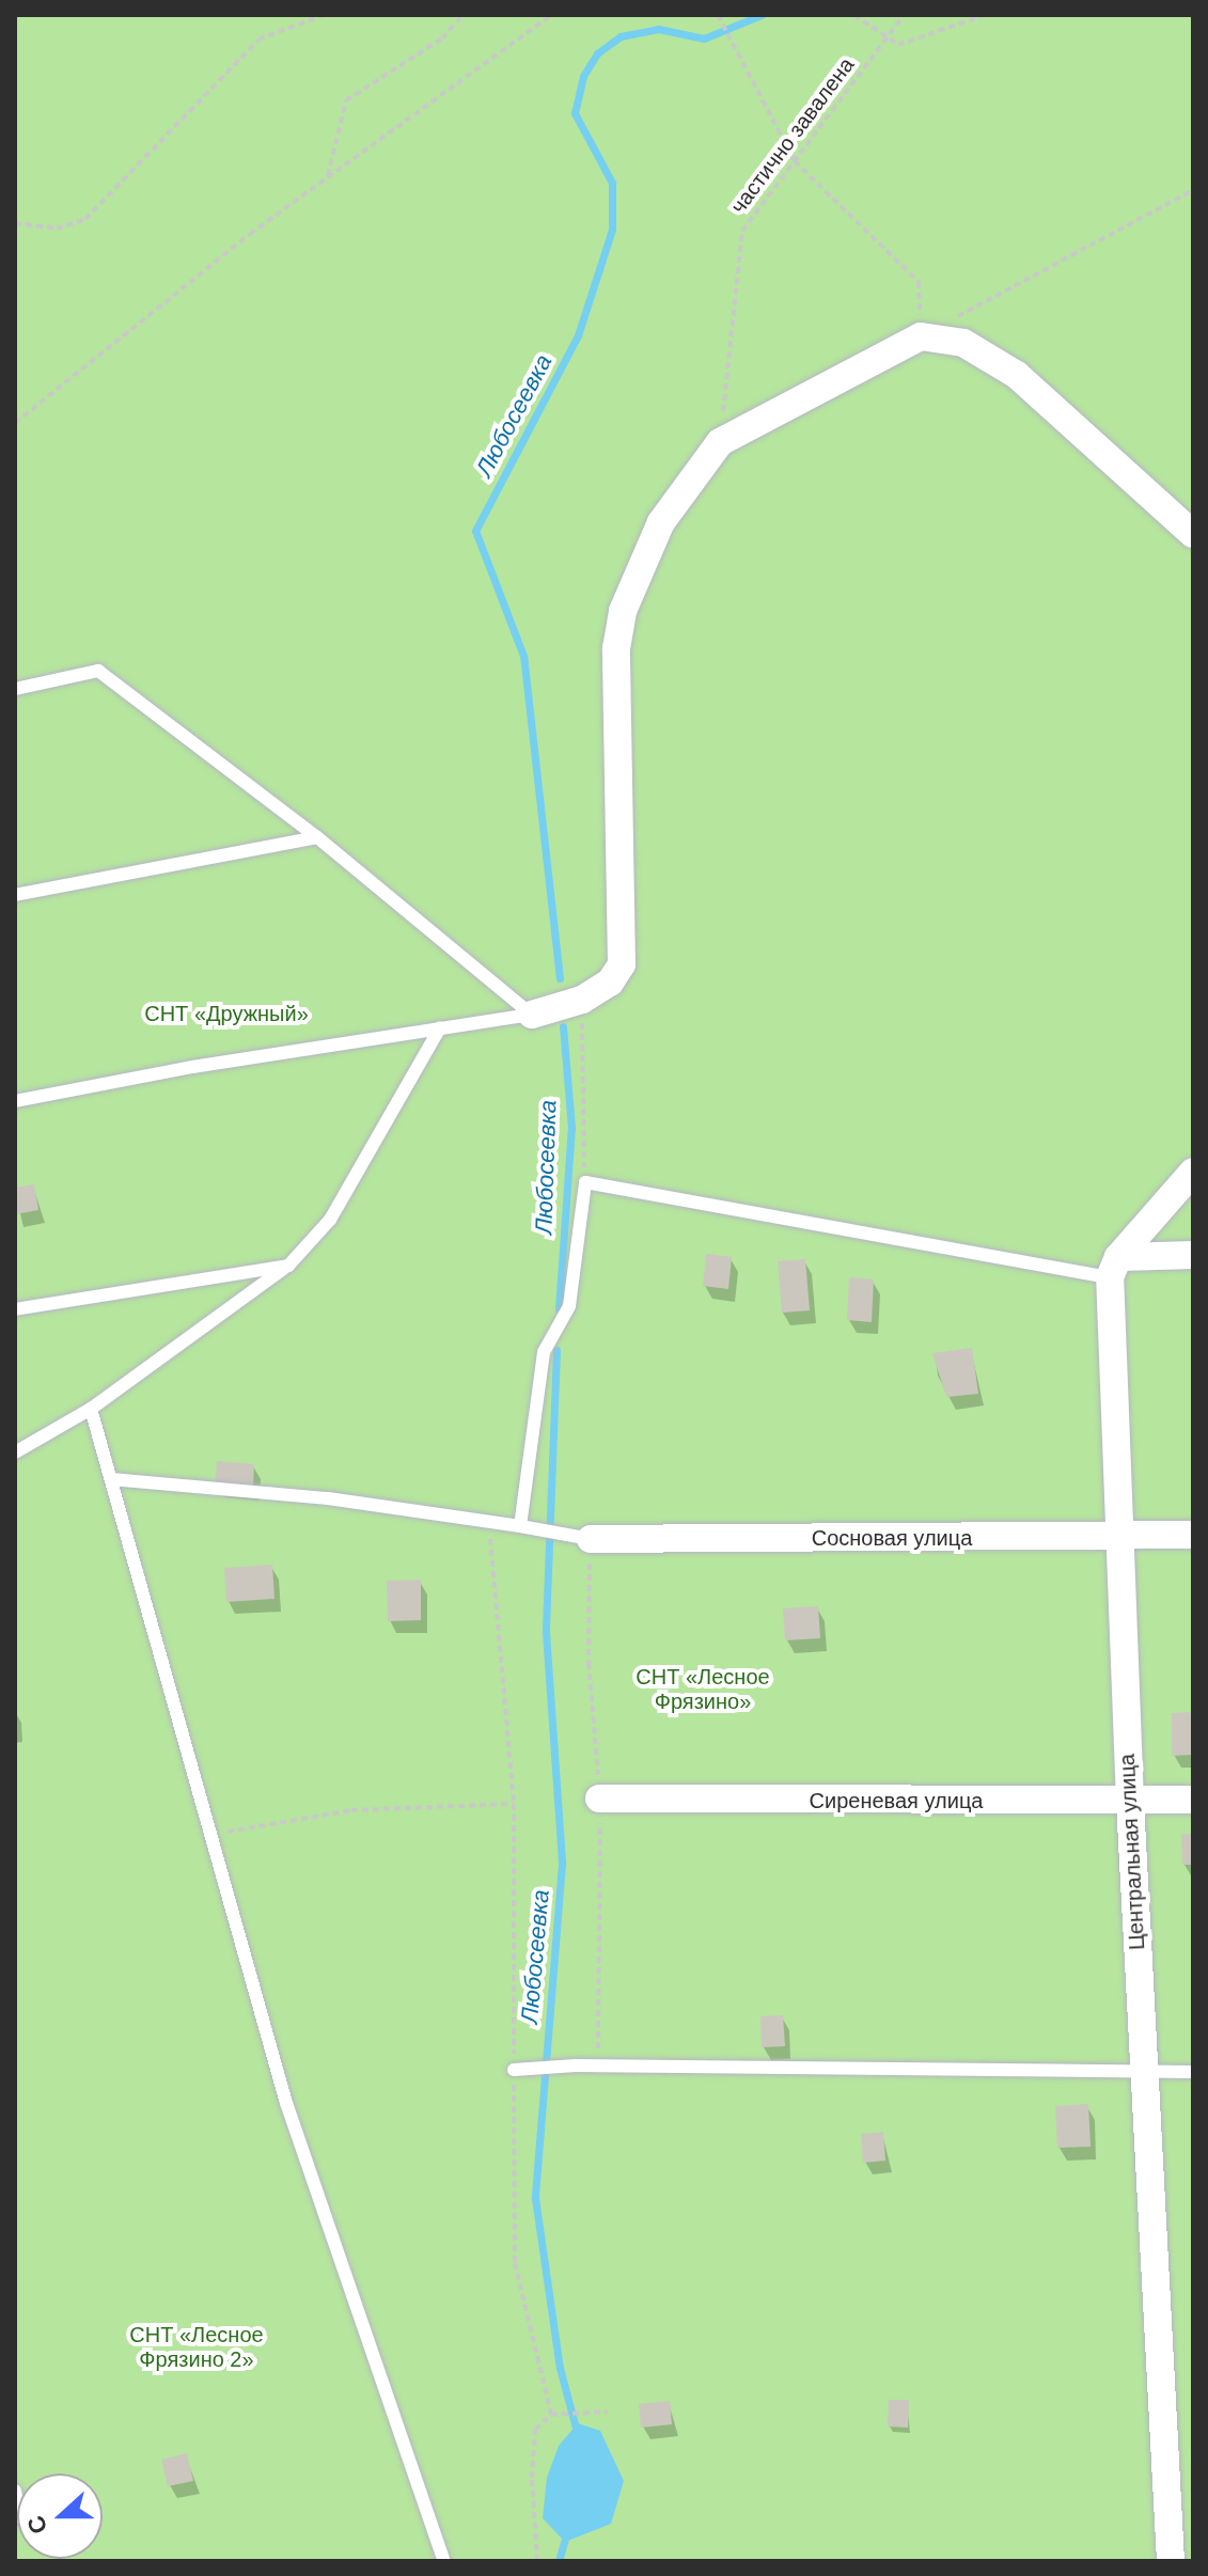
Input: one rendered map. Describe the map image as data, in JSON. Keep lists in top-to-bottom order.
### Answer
{
  "streets": {
    "street": ["Сосновая улица", "Сиреневая улица", "Центральная улица"],
    "path": ["частично завалена"]
  },
  "crossings": [
    ["Сосновая улица", "Центральная улица"],
    ["Сиреневая улица", "Центральная улица"]
  ],
  "water": ["Любосеевка"],
  "parks": ["СНТ «Дружный»", "СНТ «Лесное Фрязино»", "СНТ «Лесное Фрязино 2»"],
  "north": "left"
}
